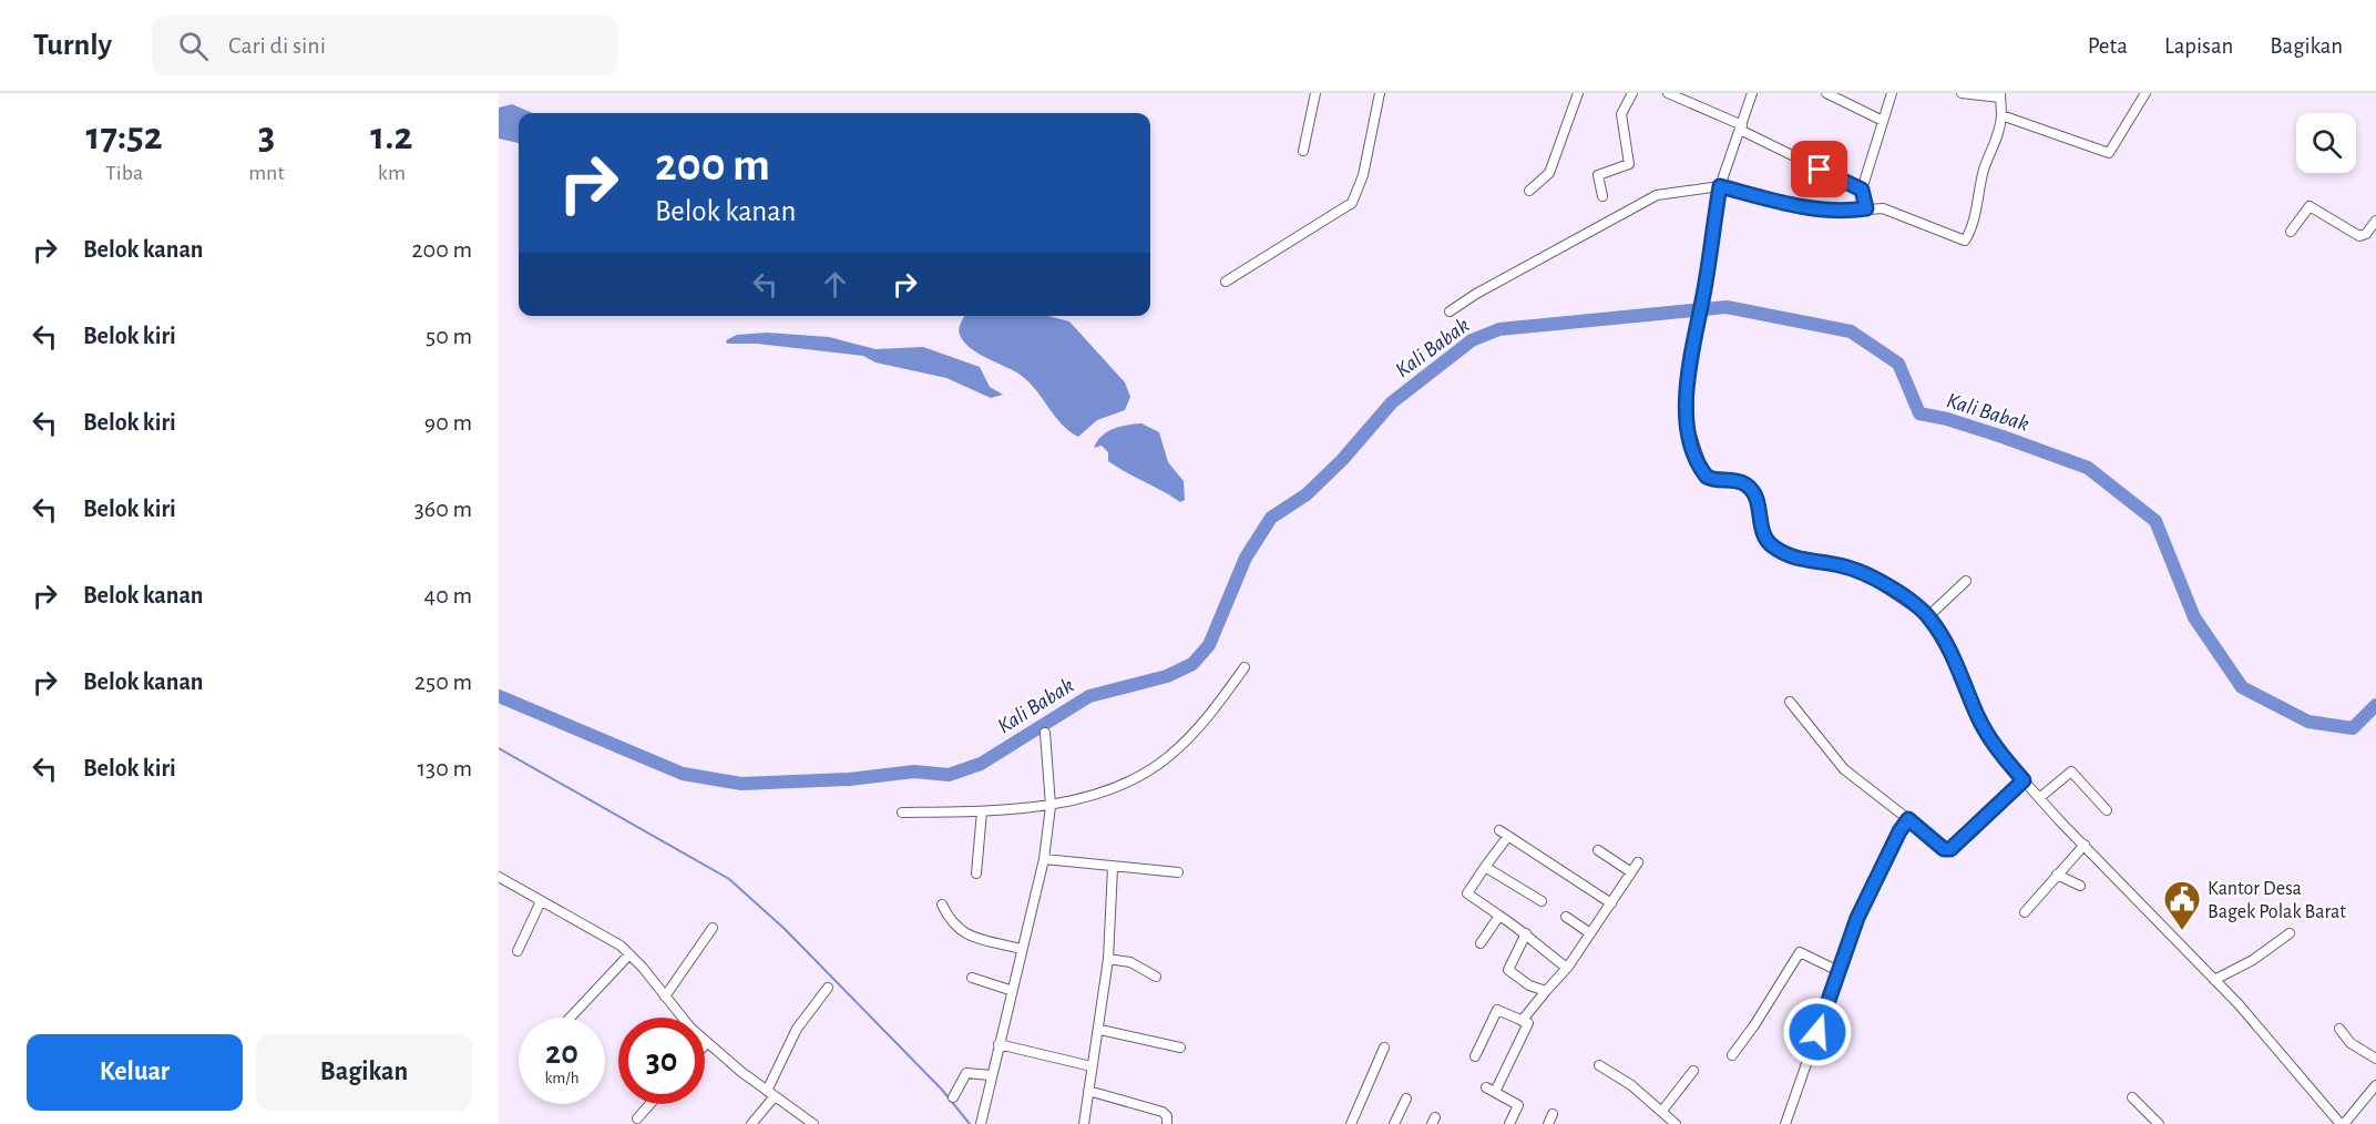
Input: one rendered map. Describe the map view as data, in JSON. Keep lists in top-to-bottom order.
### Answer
{
  "water": ["Kali Babak"],
  "places": {
    "public building": ["Kantor Desa Bagek Polak Barat"]
  },
  "page": {
    "header": "Turnly",
    "search": "Cari di sini",
    "nav": ["Peta", "Lapisan", "Bagikan"],
    "eta": [
      "17:52",
      "Tiba",
      "3",
      "mnt",
      "1.2",
      "km"
    ],
    "turn": ["200 m", "Belok kanan"],
    "list": [
      {
        "name": "Belok kanan",
        "value": "200 m"
      },
      {
        "name": "Belok kiri",
        "value": "50 m"
      },
      {
        "name": "Belok kiri",
        "value": "90 m"
      },
      {
        "name": "Belok kiri",
        "value": "360 m"
      },
      {
        "name": "Belok kanan",
        "value": "40 m"
      },
      {
        "name": "Belok kanan",
        "value": "250 m"
      },
      {
        "name": "Belok kiri",
        "value": "130 m"
      }
    ],
    "speed": "20 km/h",
    "limit": "30",
    "buttons": ["Keluar", "Bagikan"]
  }
}
